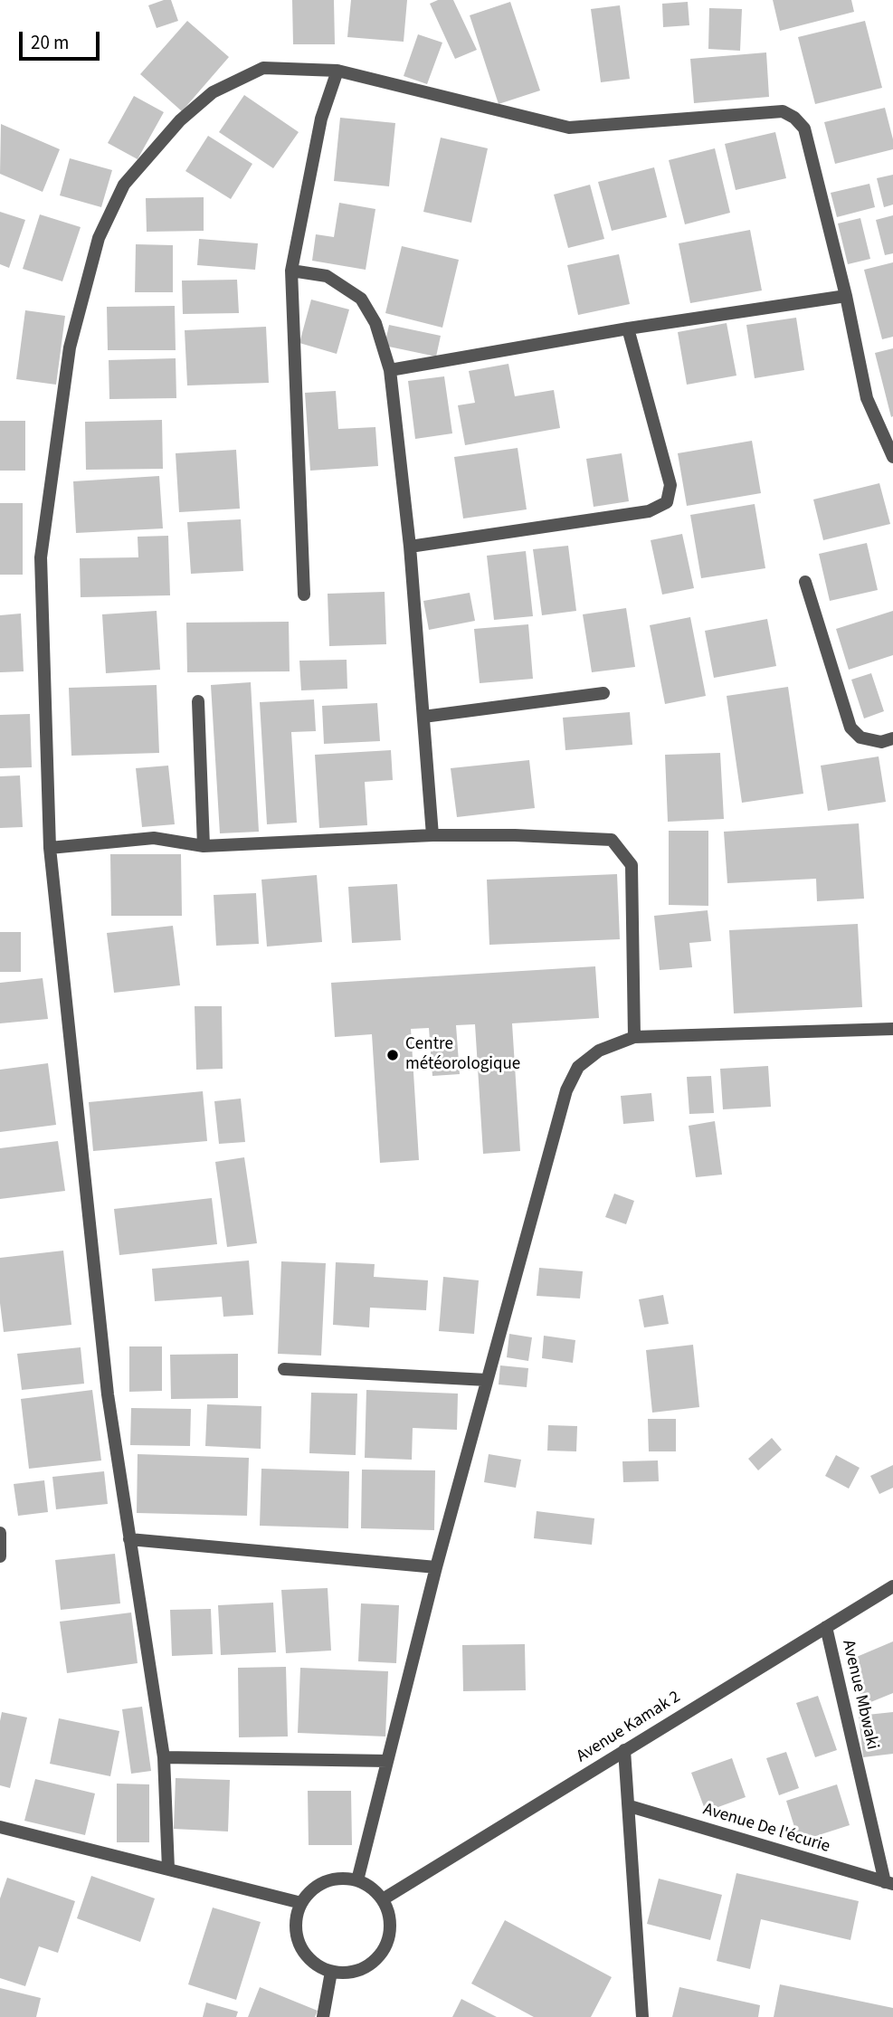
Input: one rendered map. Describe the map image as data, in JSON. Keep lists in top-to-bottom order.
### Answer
{
  "streets": {
    "street": ["Avenue Mbwaki", "Avenue Kamak 2", "Avenue De l'écurie"]
  },
  "crossings": [
    ["Avenue Mbwaki", "Avenue Kamak 2"],
    ["Avenue Mbwaki", "Avenue De l'écurie"]
  ],
  "places": ["Centre météorologique"],
  "scale_bar": "20 m"
}
